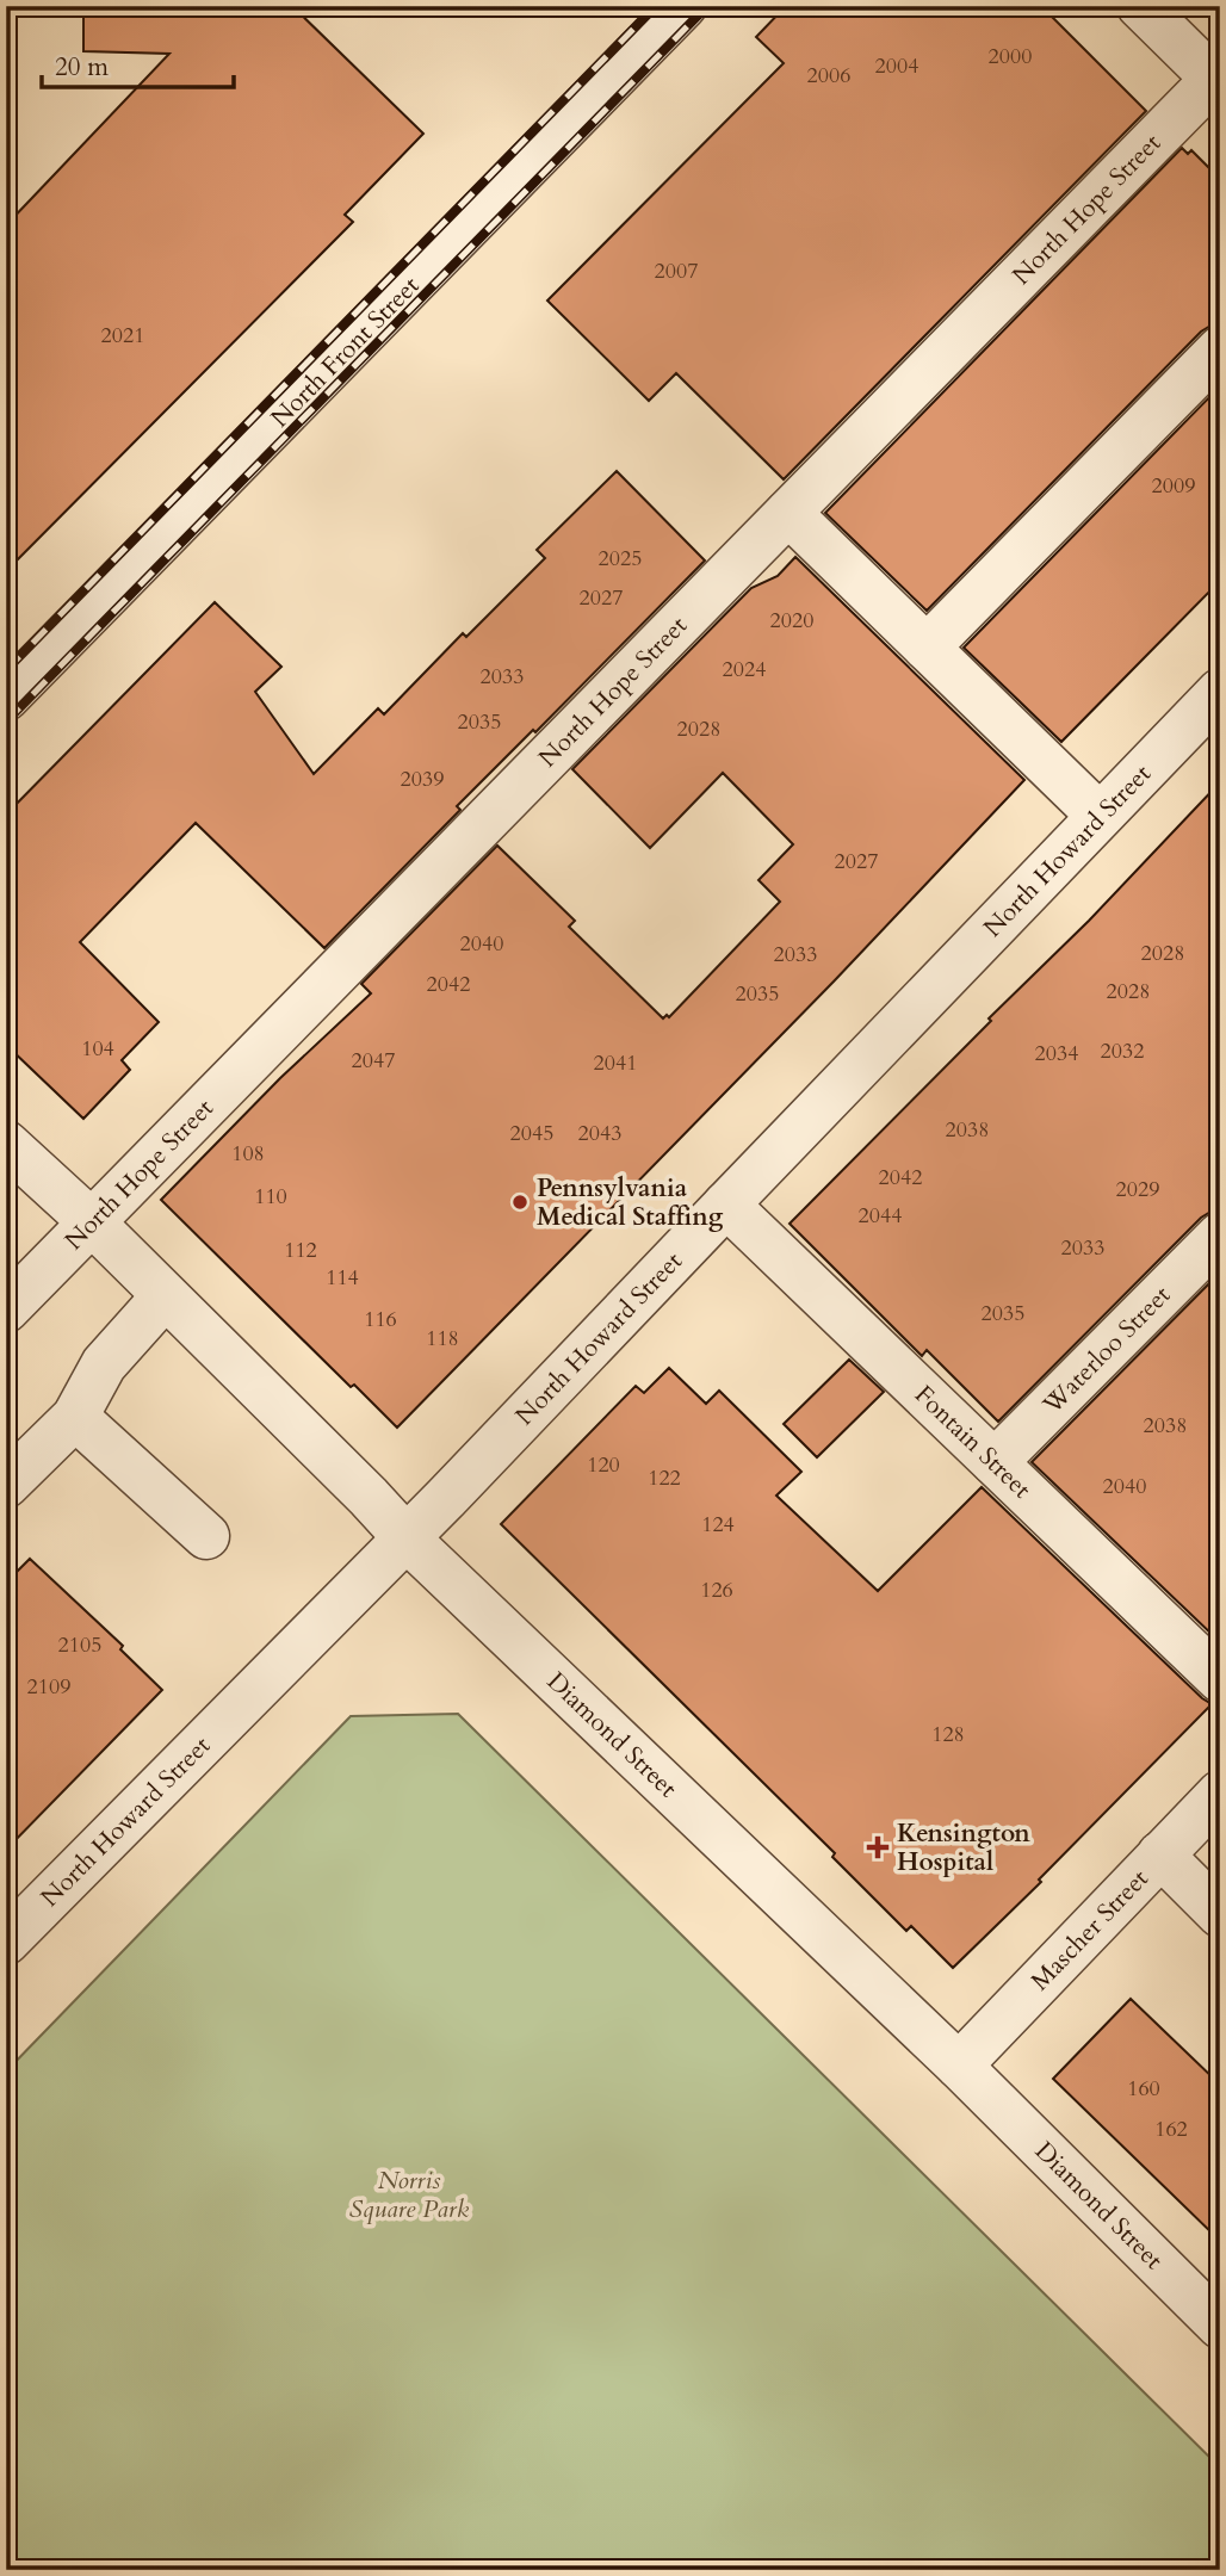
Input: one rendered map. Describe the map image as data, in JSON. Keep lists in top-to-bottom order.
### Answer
{
  "streets": {
    "street": [
      "North Hope Street",
      "North Front Street",
      "North Howard Street",
      "Waterloo Street",
      "Fontain Street",
      "Diamond Street",
      "Mascher Street"
    ]
  },
  "crossings": [
    ["North Hope Street", "Diamond Street"],
    ["North Howard Street", "Fontain Street"],
    ["North Howard Street", "Diamond Street"],
    ["Waterloo Street", "Fontain Street"],
    ["Diamond Street", "Mascher Street"]
  ],
  "parks": ["Norris Square Park"],
  "places": {
    "other": ["Pennsylvania Medical Staffing"],
    "health": ["Kensington Hospital"]
  },
  "house_numbers": [
    "2000",
    "2004",
    "2006",
    "2007",
    "2021",
    "2009",
    "2025",
    "2027",
    "2020",
    "2024",
    "2033",
    "2035",
    "2028",
    "2039",
    "2027",
    "2040",
    "2028",
    "2033",
    "2042",
    "2028",
    "2035",
    "104",
    "2032",
    "2034",
    "2047",
    "2041",
    "2038",
    "2045",
    "2043",
    "108",
    "2042",
    "2029",
    "110",
    "2044",
    "2033",
    "112",
    "114",
    "2035",
    "116",
    "118",
    "2038",
    "120",
    "122",
    "2040",
    "124",
    "126",
    "2105",
    "2109",
    "128",
    "160",
    "162"
  ],
  "scale_bar": "20 m"
}
